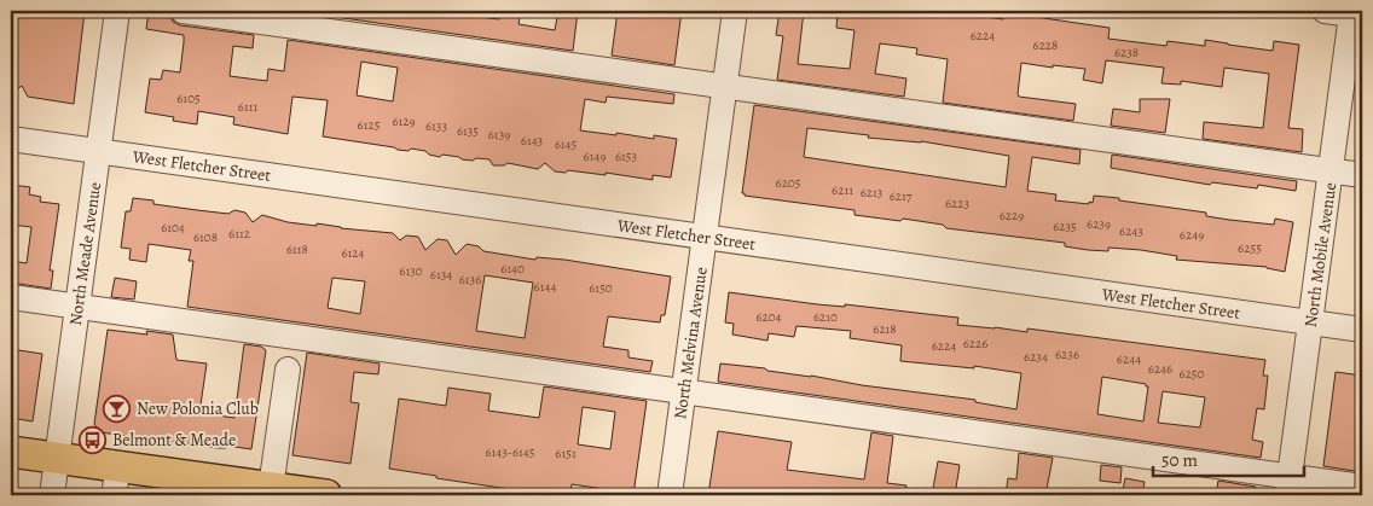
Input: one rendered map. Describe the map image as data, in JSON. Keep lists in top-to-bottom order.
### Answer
{
  "streets": {
    "street": [
      "West Fletcher Street",
      "North Meade Avenue",
      "North Mobile Avenue",
      "North Melvina Avenue"
    ]
  },
  "crossings": [
    ["West Fletcher Street", "North Meade Avenue"],
    ["West Fletcher Street", "North Mobile Avenue"],
    ["West Fletcher Street", "North Melvina Avenue"]
  ],
  "places": {
    "bar": ["New Polonia Club"],
    "bus stop": ["Belmont & Meade"]
  },
  "house_numbers": [
    "6224",
    "6228",
    "6238",
    "6105",
    "6111",
    "6129",
    "6125",
    "6133",
    "6135",
    "6139",
    "6143",
    "6145",
    "6149",
    "6153",
    "6205",
    "6211",
    "6213",
    "6217",
    "6223",
    "6229",
    "6239",
    "6235",
    "6104",
    "6243",
    "6112",
    "6249",
    "6108",
    "6255",
    "6118",
    "6124",
    "6140",
    "6130",
    "6134",
    "6136",
    "6144",
    "6150",
    "6204",
    "6210",
    "6218",
    "6226",
    "6224",
    "6236",
    "6234",
    "6244",
    "6246",
    "6250",
    "6143-6145",
    "6151"
  ],
  "scale_bar": "50 m"
}
